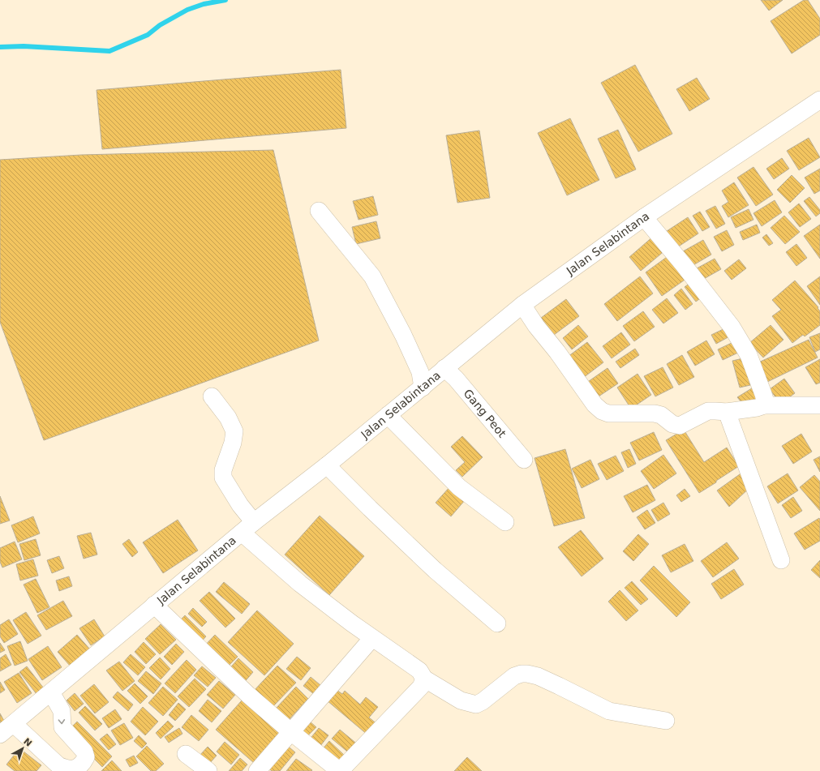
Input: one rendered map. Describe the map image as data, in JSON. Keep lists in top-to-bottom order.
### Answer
{
  "streets": {
    "street": ["Jalan Selabintana", "Gang Peot"]
  },
  "crossings": [
    ["Jalan Selabintana", "Gang Peot"]
  ],
  "north": "top right"
}
